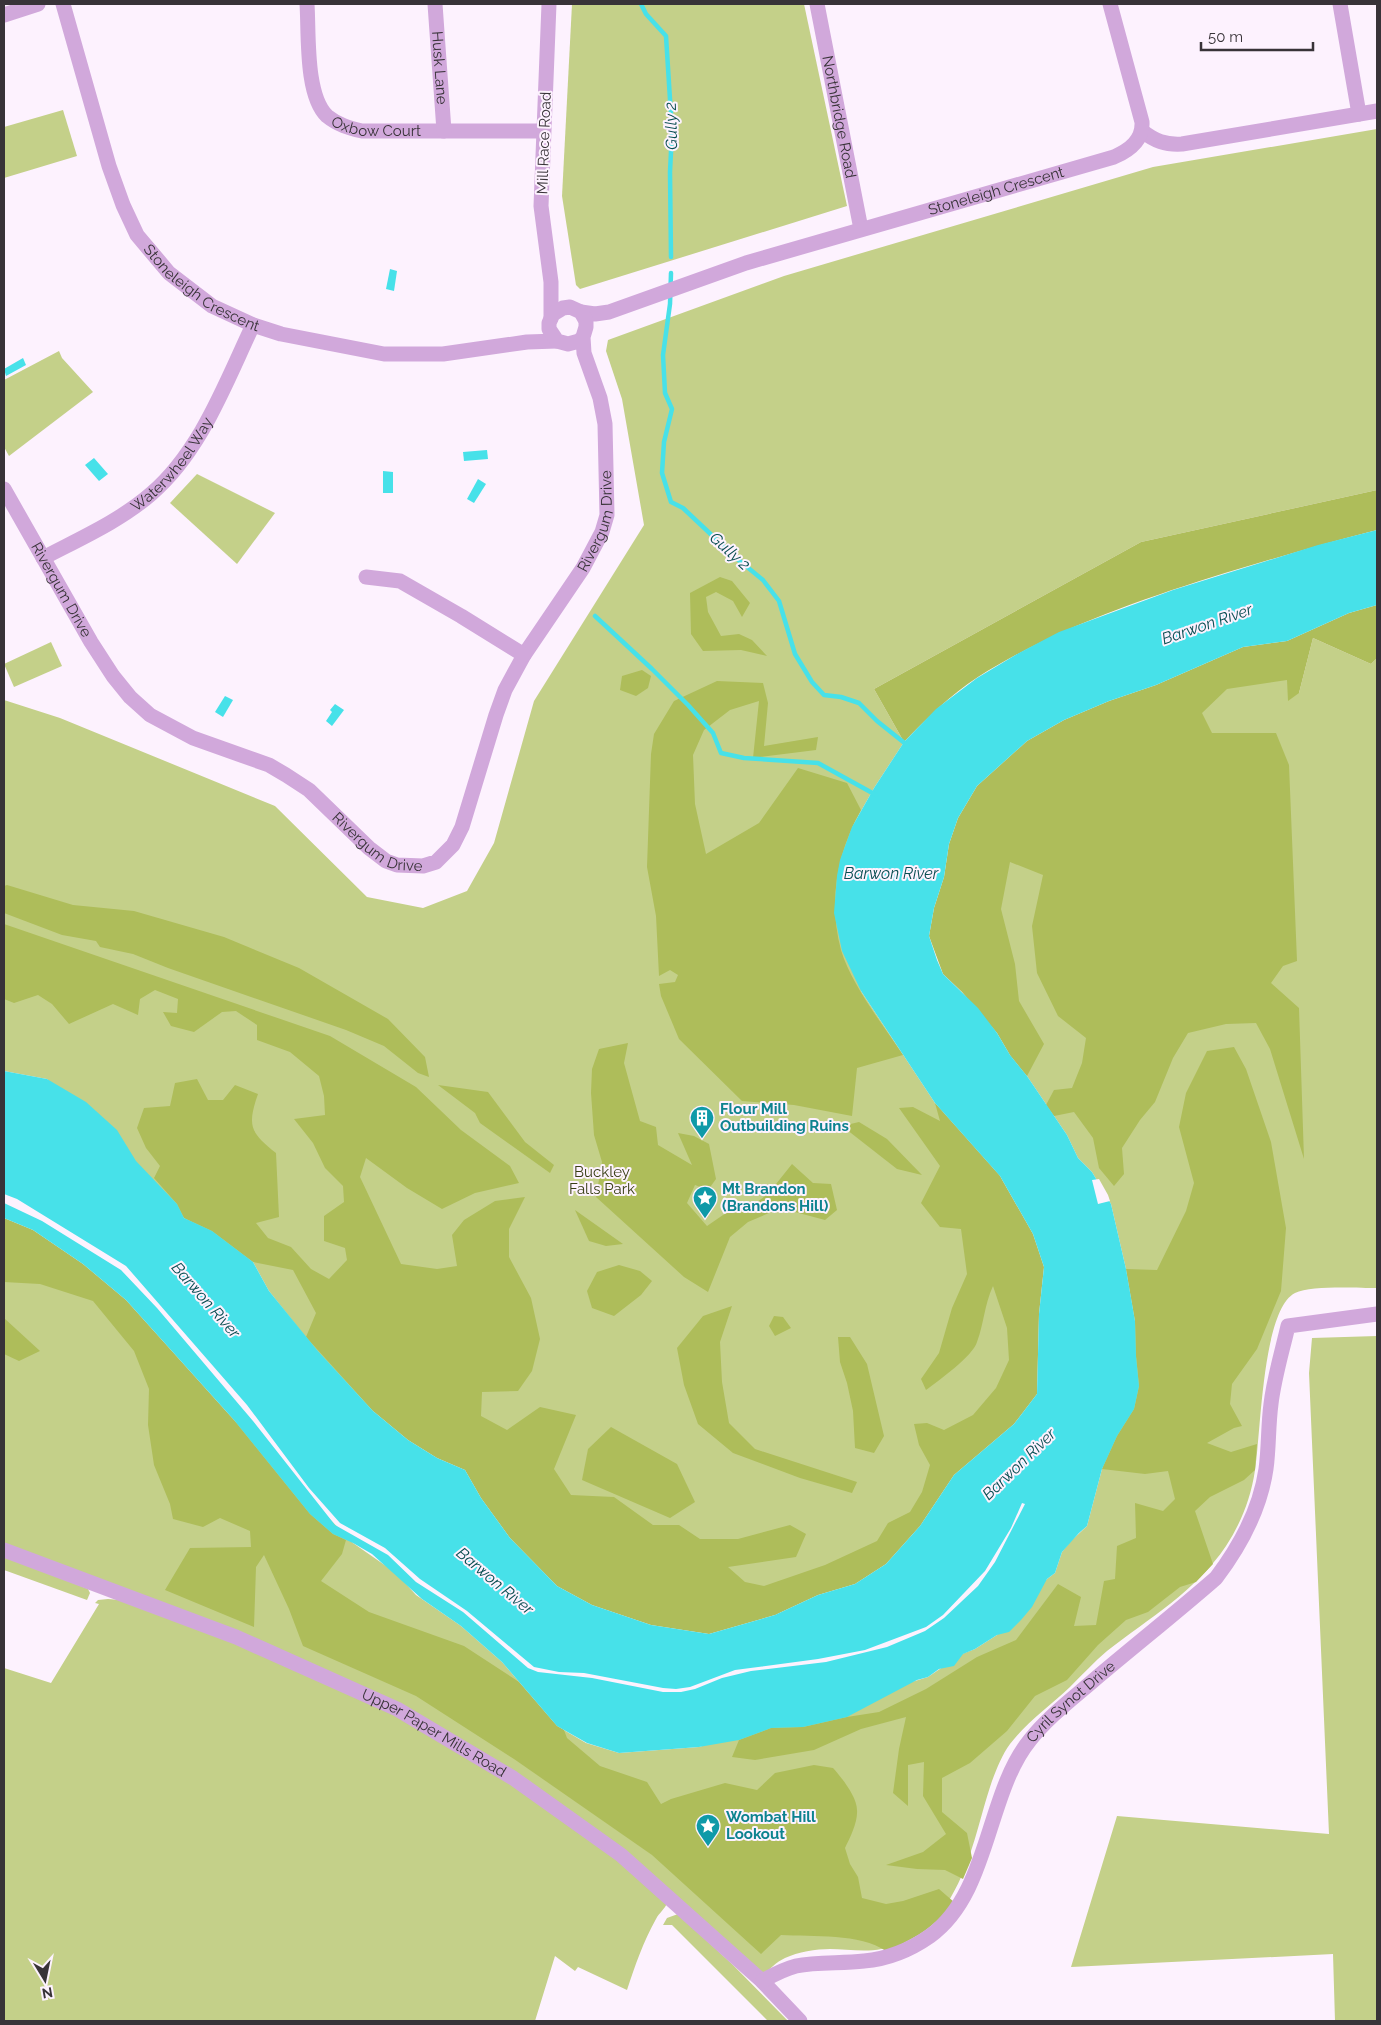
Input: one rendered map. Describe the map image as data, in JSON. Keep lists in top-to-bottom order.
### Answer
{
  "streets": {
    "street": [
      "Husk Lane",
      "Northbridge Road",
      "Oxbow Court",
      "Mill Race Road",
      "Stoneleigh Crescent",
      "Waterwheel Way",
      "Rivergum Drive",
      "Cyril Synot Drive",
      "Upper Paper Mills Road"
    ]
  },
  "crossings": [
    ["Husk Lane", "Oxbow Court"],
    ["Northbridge Road", "Stoneleigh Crescent"],
    ["Oxbow Court", "Mill Race Road"],
    ["Mill Race Road", "Stoneleigh Crescent"],
    ["Mill Race Road", "Rivergum Drive"],
    ["Stoneleigh Crescent", "Waterwheel Way"],
    ["Stoneleigh Crescent", "Rivergum Drive"],
    ["Waterwheel Way", "Rivergum Drive"],
    ["Cyril Synot Drive", "Upper Paper Mills Road"]
  ],
  "water": ["Gully 2", "Barwon River"],
  "parks": ["Buckley Falls Park"],
  "places": {
    "building": ["Flour Mill Outbuilding Ruins"],
    "place": ["Mt Brandon (Brandons Hill)", "Wombat Hill Lookout"]
  },
  "scale_bar": "50 m",
  "north": "bottom"
}
